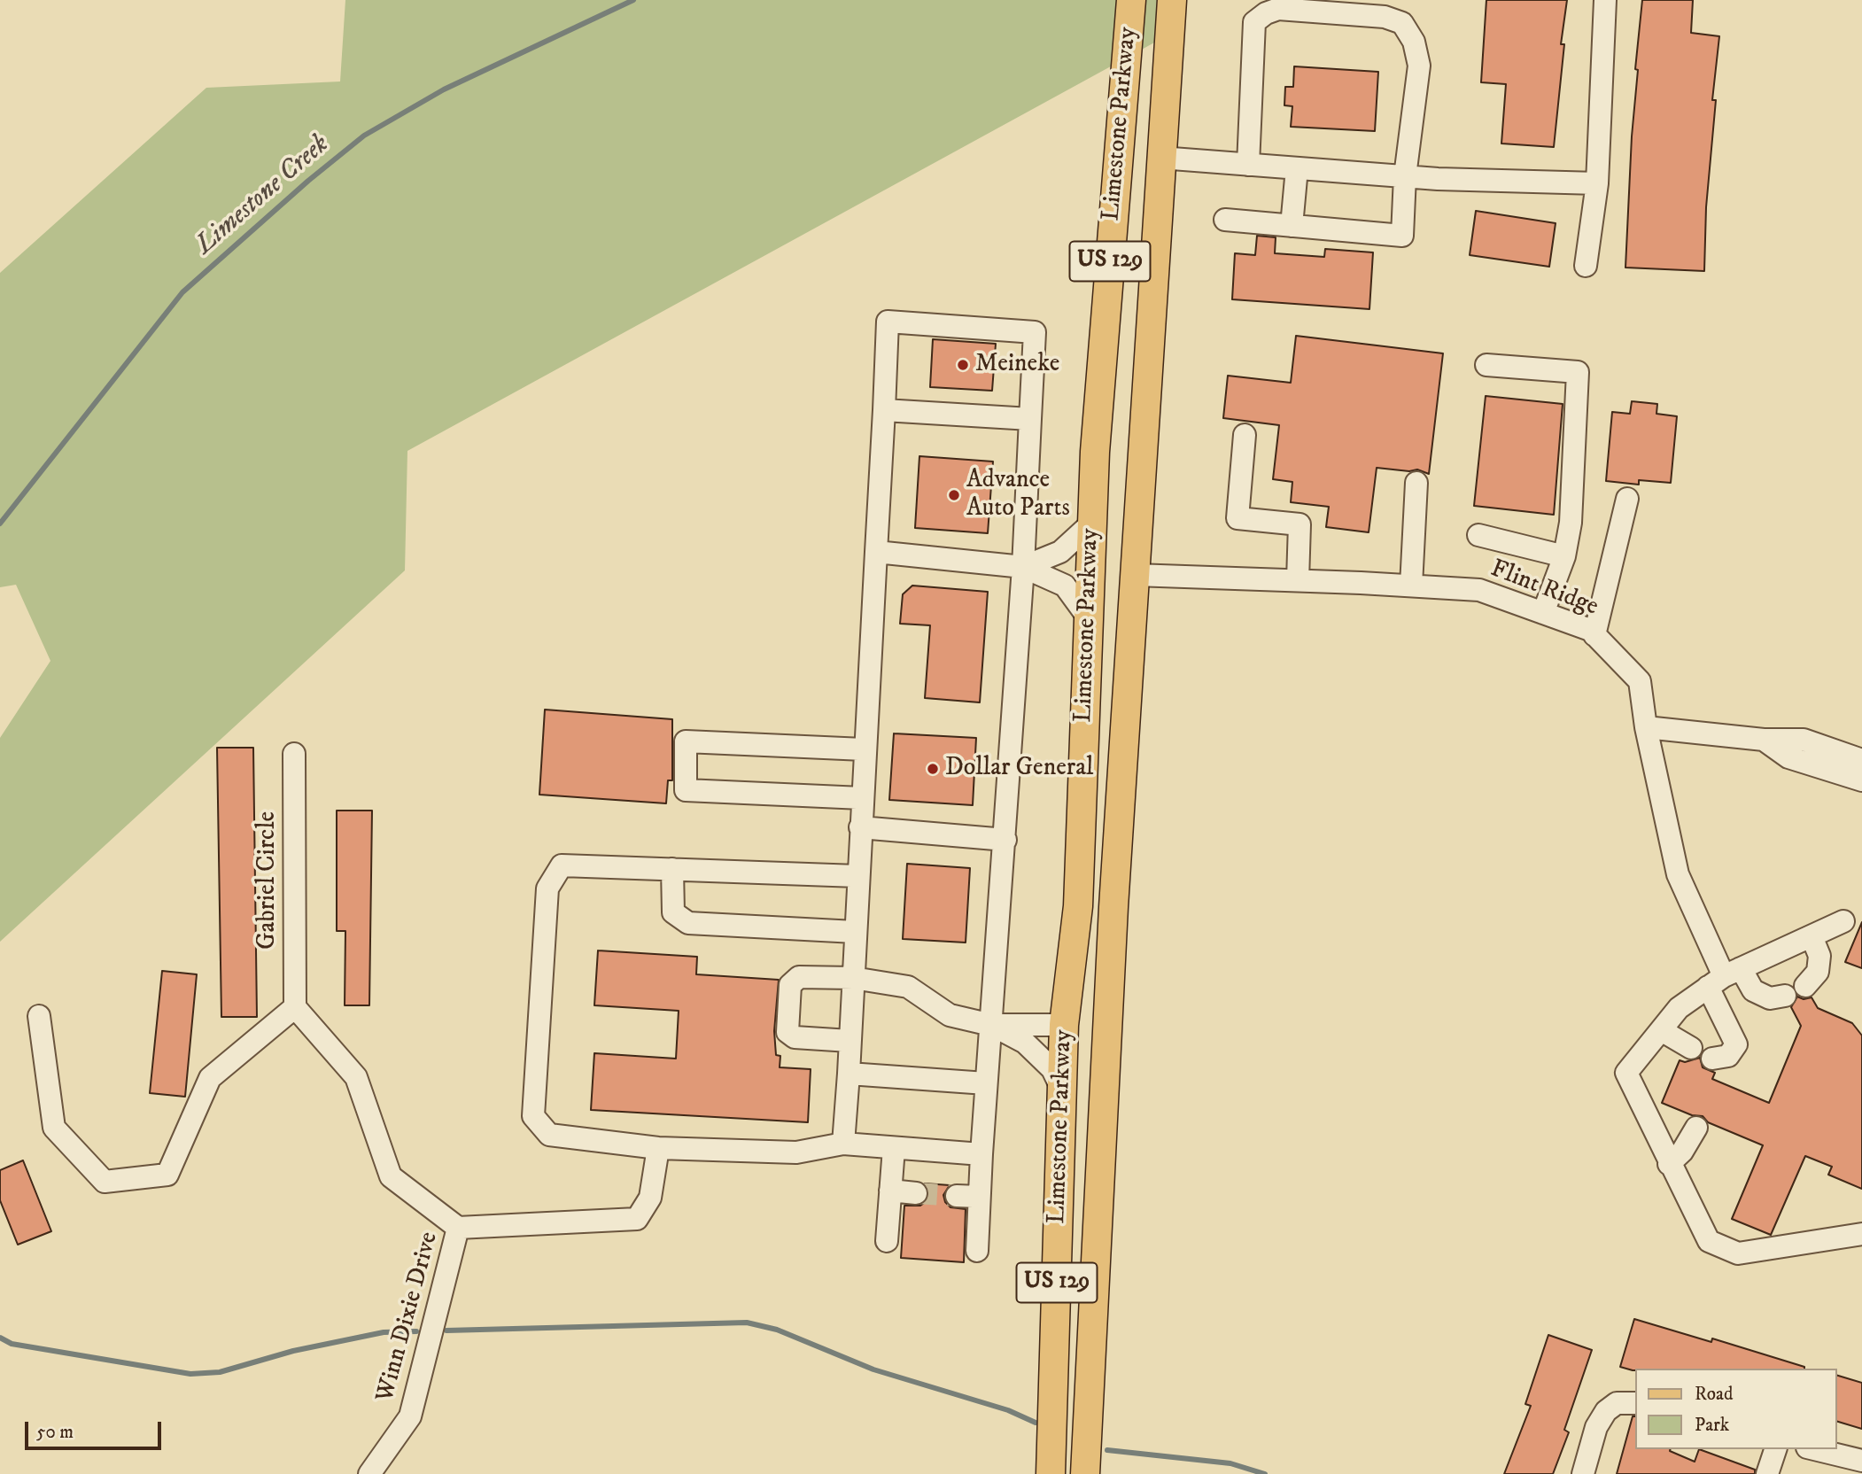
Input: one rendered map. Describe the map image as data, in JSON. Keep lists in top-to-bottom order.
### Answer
{
  "streets": {
    "main road": ["Limestone Parkway", "US 129"],
    "street": ["Flint Ridge", "Gabriel Circle", "Winn Dixie Drive"]
  },
  "crossings": [
    ["Limestone Parkway", "Flint Ridge"]
  ],
  "water": ["Limestone Creek"],
  "places": ["Meineke", "Advance Auto Parts", "Dollar General"],
  "legend": ["Road", "Park"],
  "scale_bar": "50 m"
}
